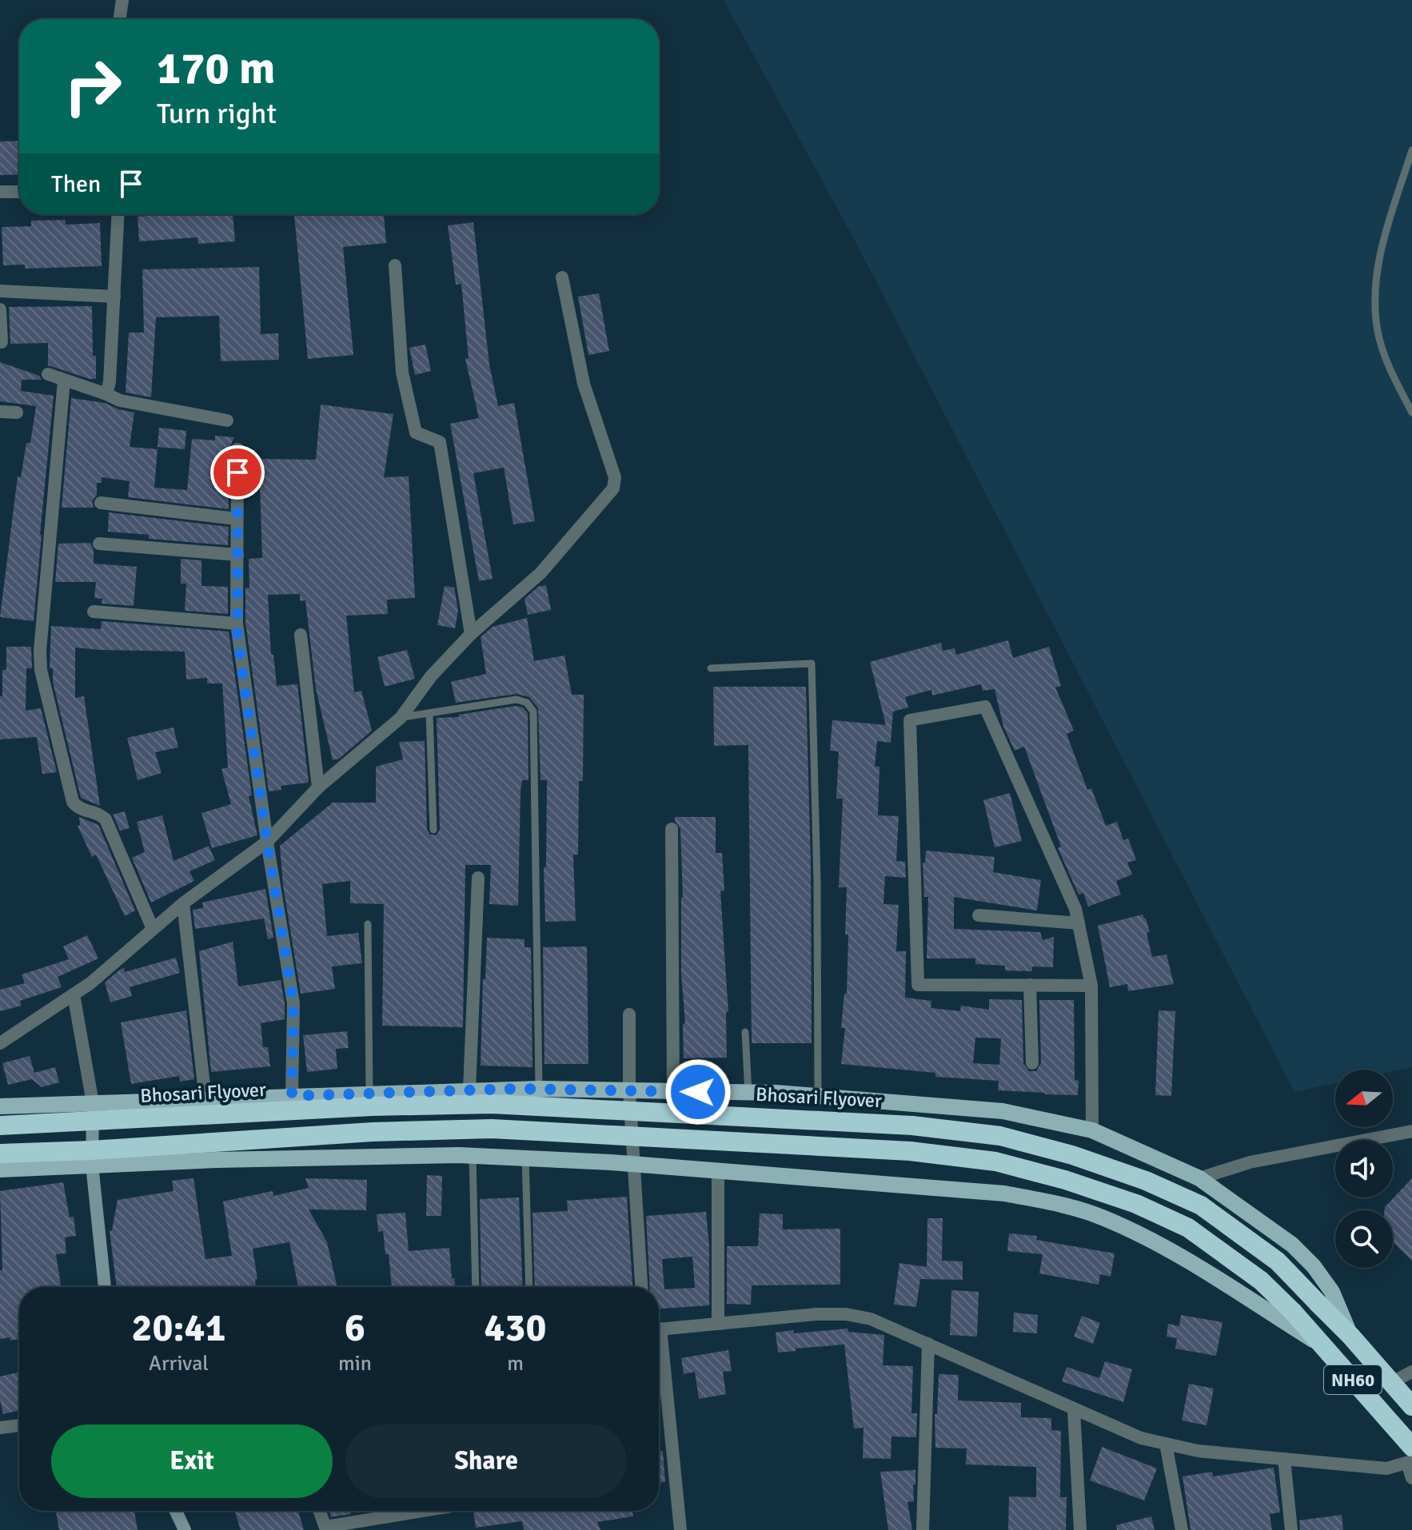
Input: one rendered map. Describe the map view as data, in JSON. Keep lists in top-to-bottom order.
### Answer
{
  "streets": {
    "highway": ["Bhosari Flyover", "NH60"]
  },
  "crossings": [
    ["Bhosari Flyover", "NH60"]
  ],
  "north": "left",
  "page": {
    "turn": ["170 m", "Turn right"],
    "then": "Then",
    "eta": [
      "20:41",
      "Arrival",
      "6",
      "min",
      "430",
      "m"
    ],
    "buttons": ["Exit", "Share"]
  }
}
